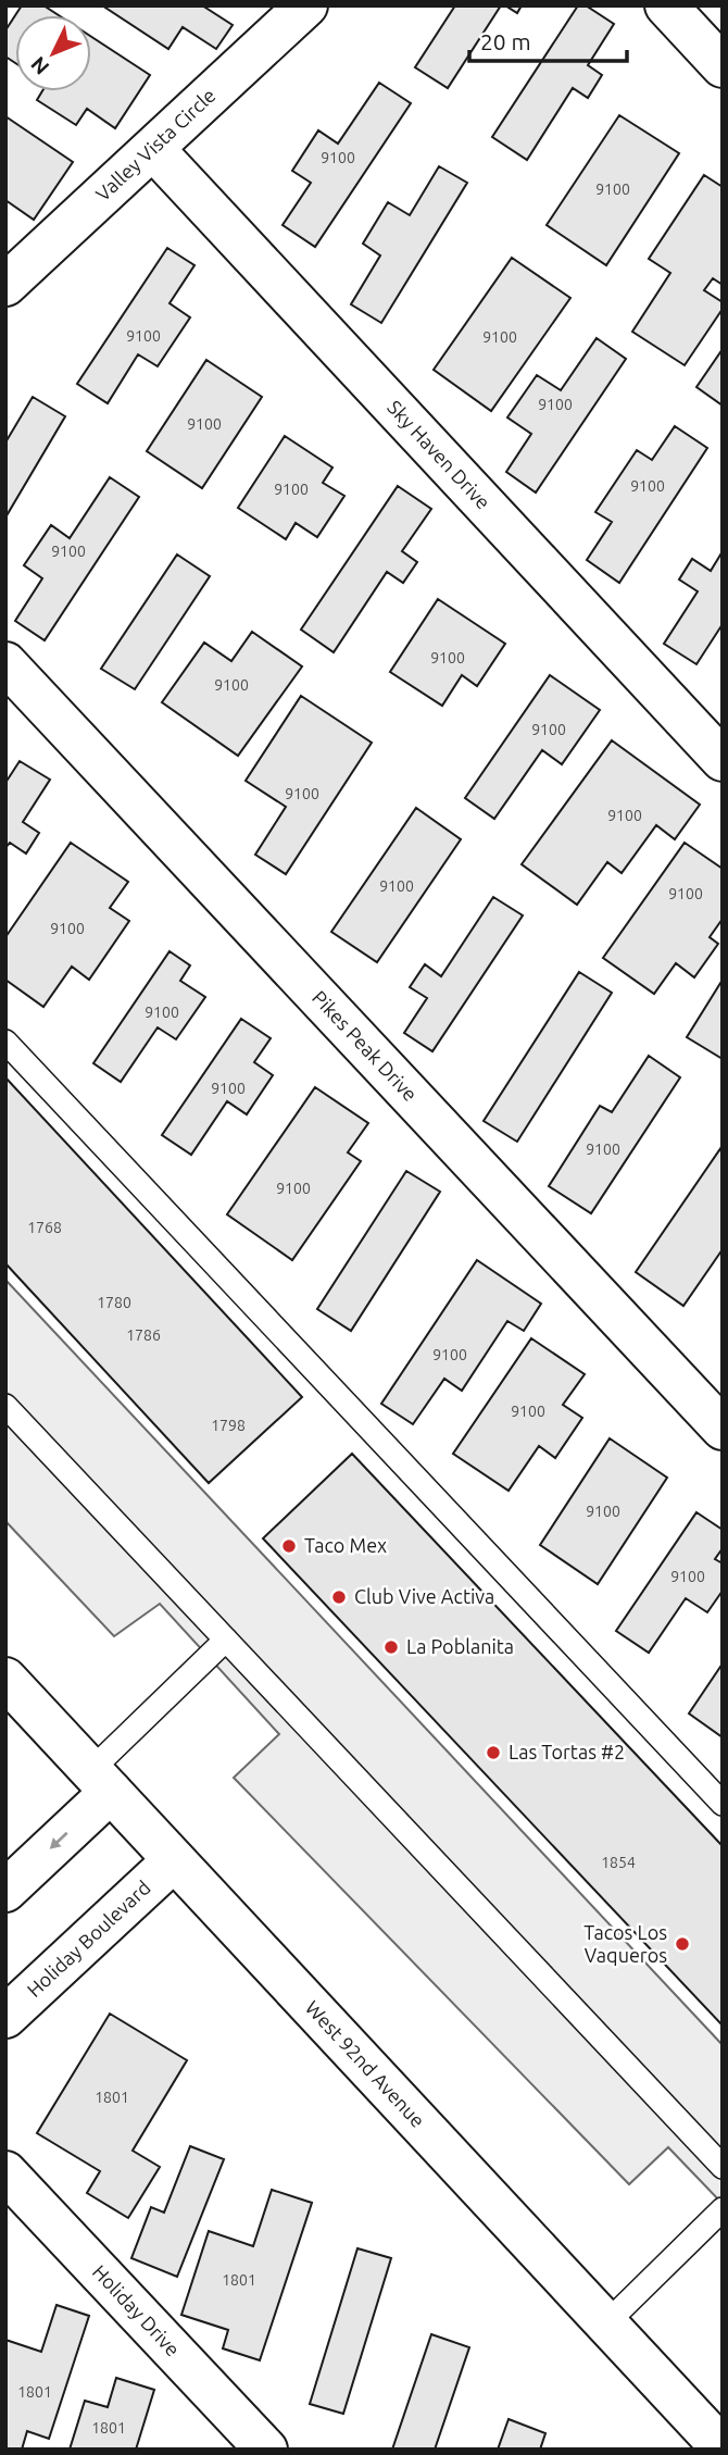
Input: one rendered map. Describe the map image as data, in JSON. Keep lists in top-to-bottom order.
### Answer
{
  "streets": {
    "street": [
      "Valley Vista Circle",
      "Sky Haven Drive",
      "Pikes Peak Drive",
      "Holiday Boulevard",
      "West 92nd Avenue",
      "Holiday Drive"
    ]
  },
  "crossings": [
    ["Valley Vista Circle", "Sky Haven Drive"],
    ["Holiday Boulevard", "West 92nd Avenue"]
  ],
  "places": [
    "Taco Mex",
    "Club Vive Activa",
    "La Poblanita",
    "Las Tortas #2",
    "Tacos Los Vaqueros"
  ],
  "house_numbers": [
    "9100",
    "9100",
    "9100",
    "9100",
    "9100",
    "9100",
    "9100",
    "9100",
    "9100",
    "9100",
    "9100",
    "9100",
    "9100",
    "9100",
    "9100",
    "9100",
    "9100",
    "9100",
    "9100",
    "9100",
    "9100",
    "1768",
    "1780",
    "1786",
    "9100",
    "9100",
    "1798",
    "9100",
    "9100",
    "1854",
    "1801",
    "1801",
    "1801",
    "1801"
  ],
  "scale_bar": "20 m",
  "north": "bottom left"
}
